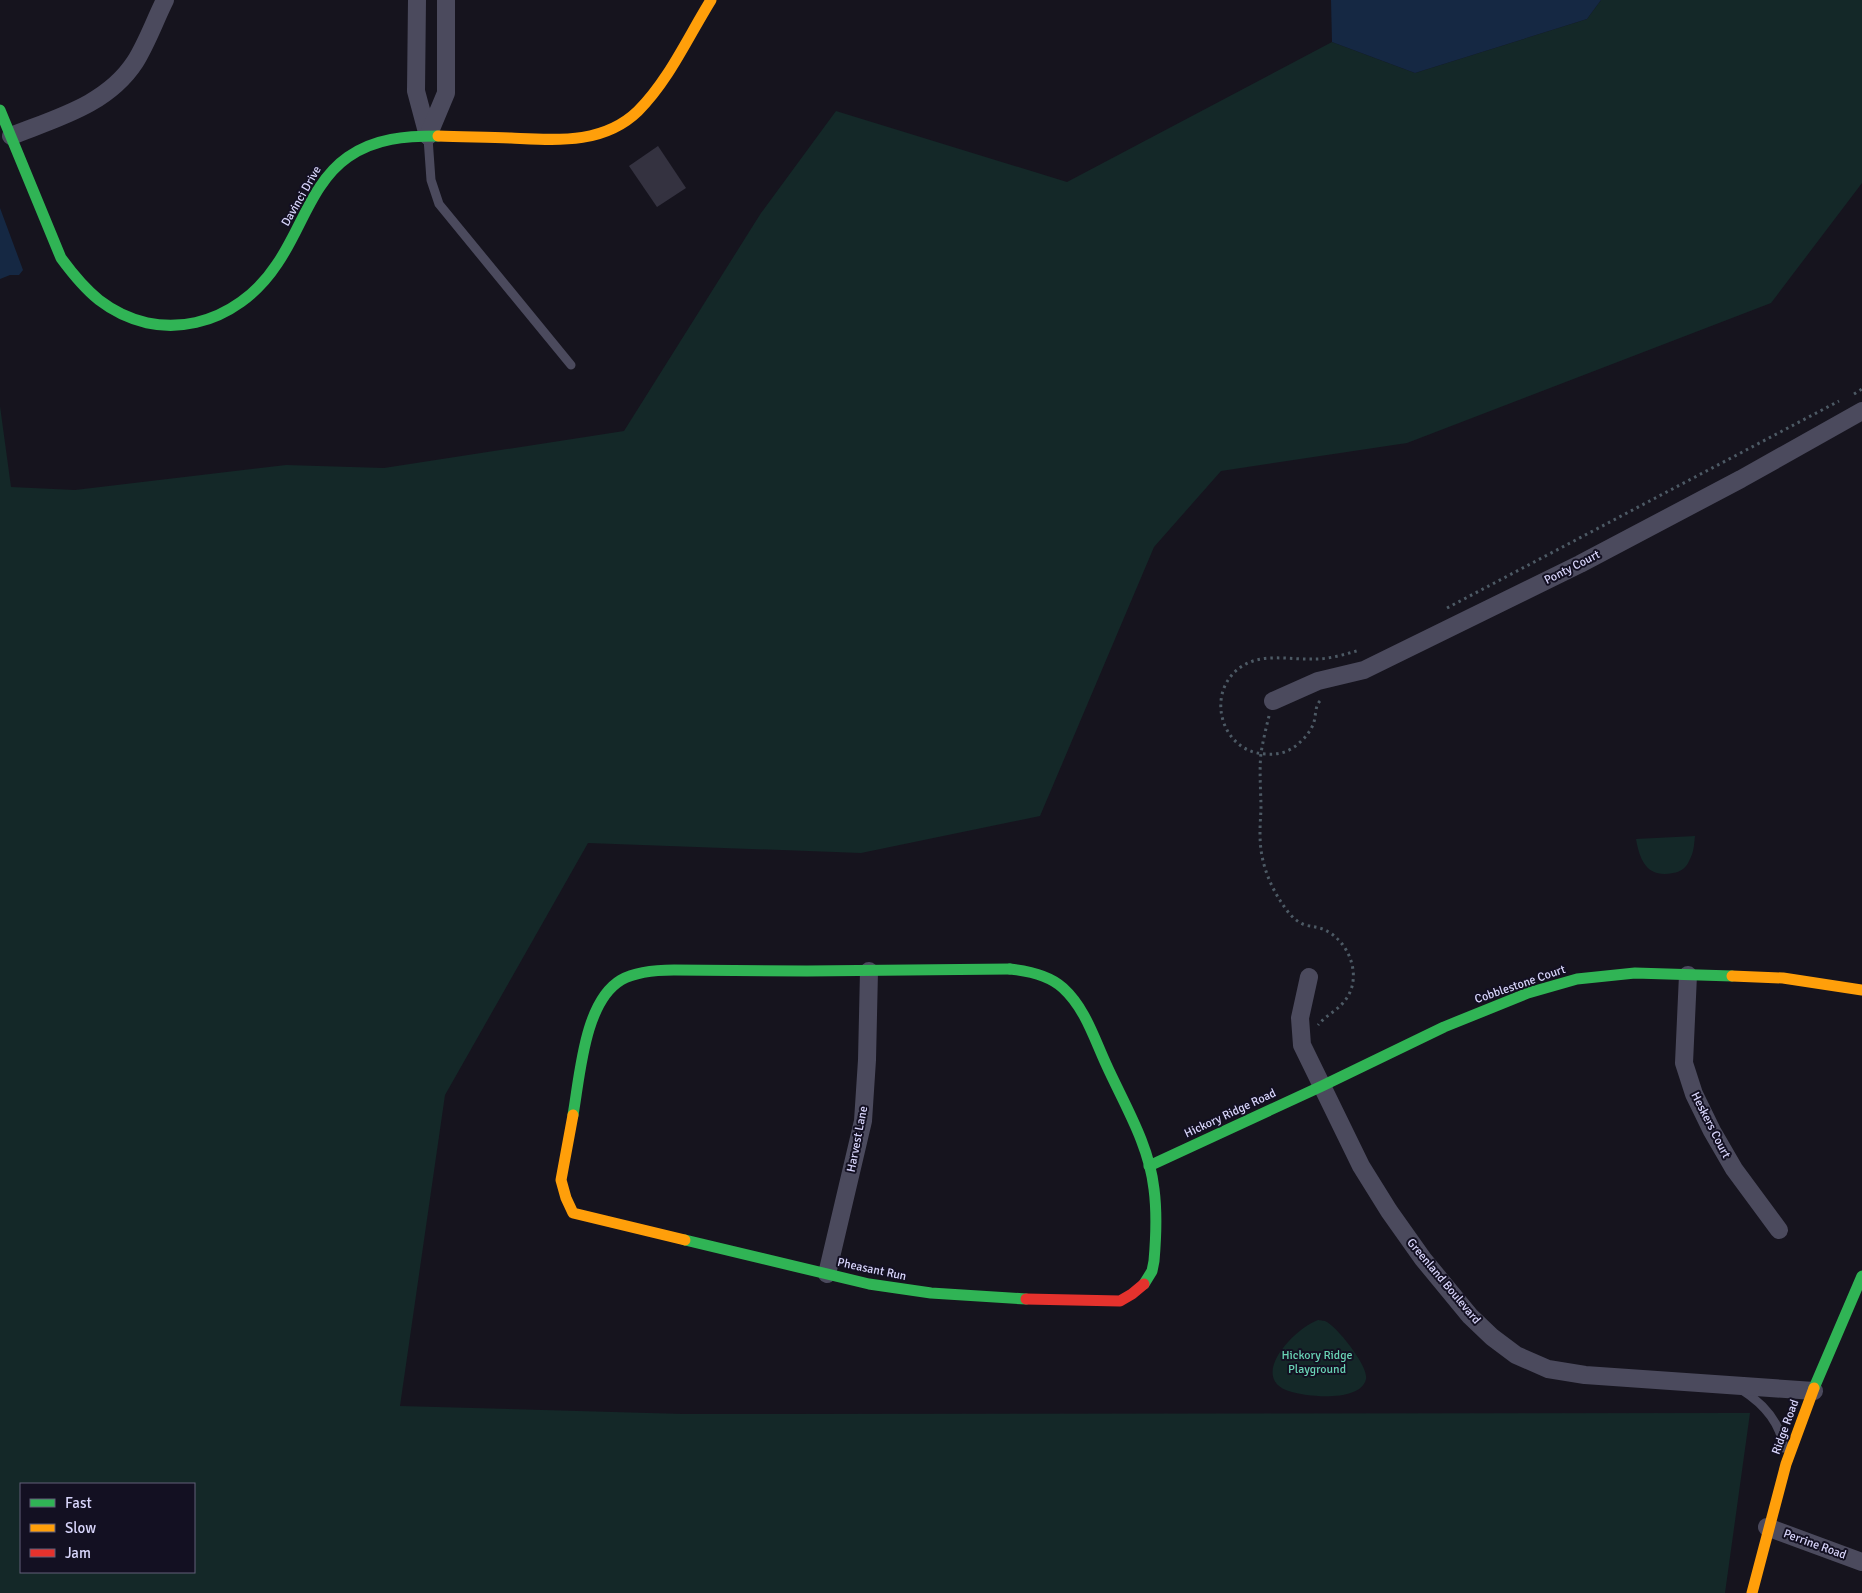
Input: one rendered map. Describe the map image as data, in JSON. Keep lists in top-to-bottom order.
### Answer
{
  "streets": {
    "street": [
      "Davinci Drive",
      "Ponty Court",
      "Cobblestone Court",
      "Hickory Ridge Road",
      "Heskers Court",
      "Harvest Lane",
      "Pheasant Run",
      "Greenland Boulevard",
      "Ridge Road",
      "Perrine Road"
    ]
  },
  "crossings": [
    ["Cobblestone Court", "Hickory Ridge Road"],
    ["Cobblestone Court", "Heskers Court"],
    ["Cobblestone Court", "Greenland Boulevard"],
    ["Hickory Ridge Road", "Pheasant Run"],
    ["Hickory Ridge Road", "Greenland Boulevard"],
    ["Harvest Lane", "Pheasant Run"],
    ["Greenland Boulevard", "Ridge Road"],
    ["Ridge Road", "Perrine Road"]
  ],
  "parks": ["Hickory Ridge Playground"],
  "legend": ["Fast", "Slow", "Jam"]
}
